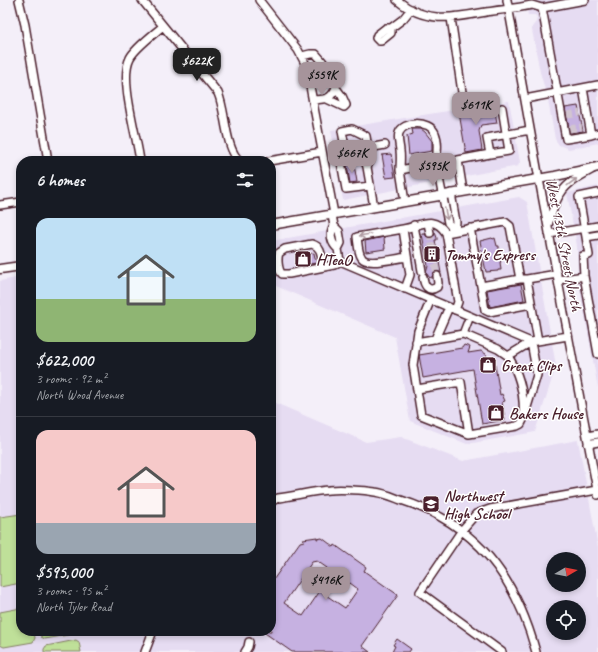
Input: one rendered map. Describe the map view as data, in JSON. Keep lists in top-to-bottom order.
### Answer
{
  "streets": {
    "street": ["West 13th Street North"]
  },
  "places": {
    "building": ["Tommy's Express"],
    "shop": ["HTeaO", "Great Clips", "Bakers House"],
    "school or university": ["Northwest High School"]
  },
  "north": "right",
  "page": {
    "price": [
      "$622K",
      "$559K",
      "$611K",
      "$667K",
      "$595K",
      "$416K"
    ],
    "heading": "6 homes",
    "list": [
      {
        "name": "$622,000",
        "note": "3 rooms · 92 m² · North Wood Avenue"
      },
      {
        "name": "$595,000",
        "note": "3 rooms · 95 m² · North Tyler Road"
      }
    ]
  }
}
